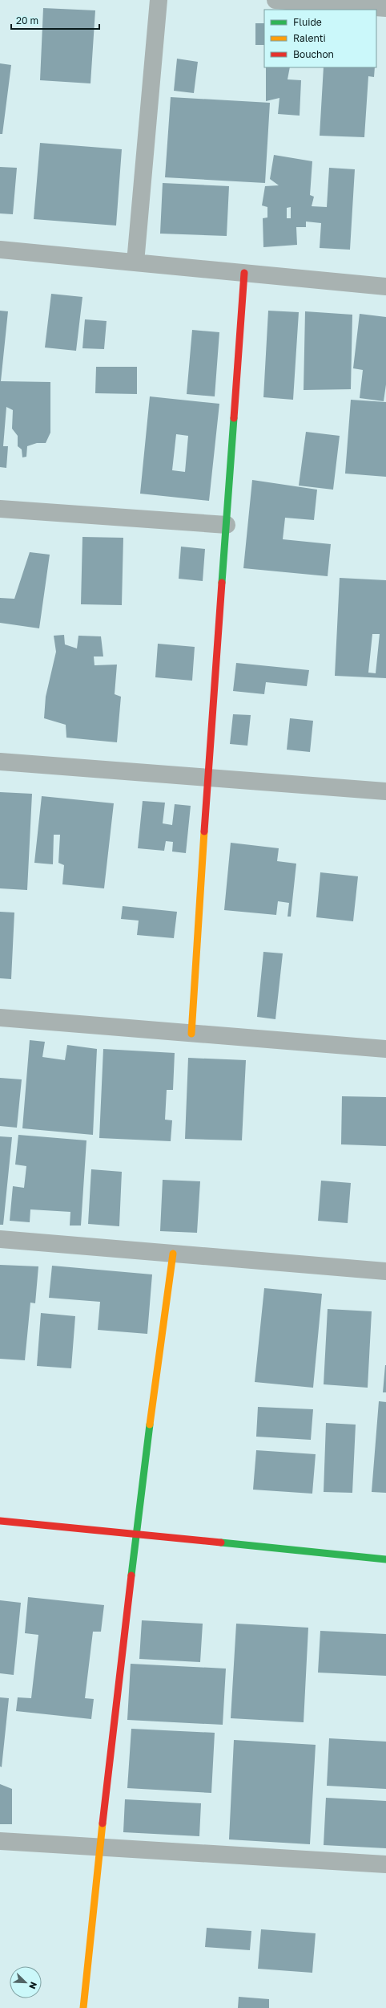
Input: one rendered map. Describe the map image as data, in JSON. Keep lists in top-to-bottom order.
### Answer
{
  "legend": ["Fluide", "Ralenti", "Bouchon"],
  "scale_bar": "20 m",
  "north": "bottom right"
}
